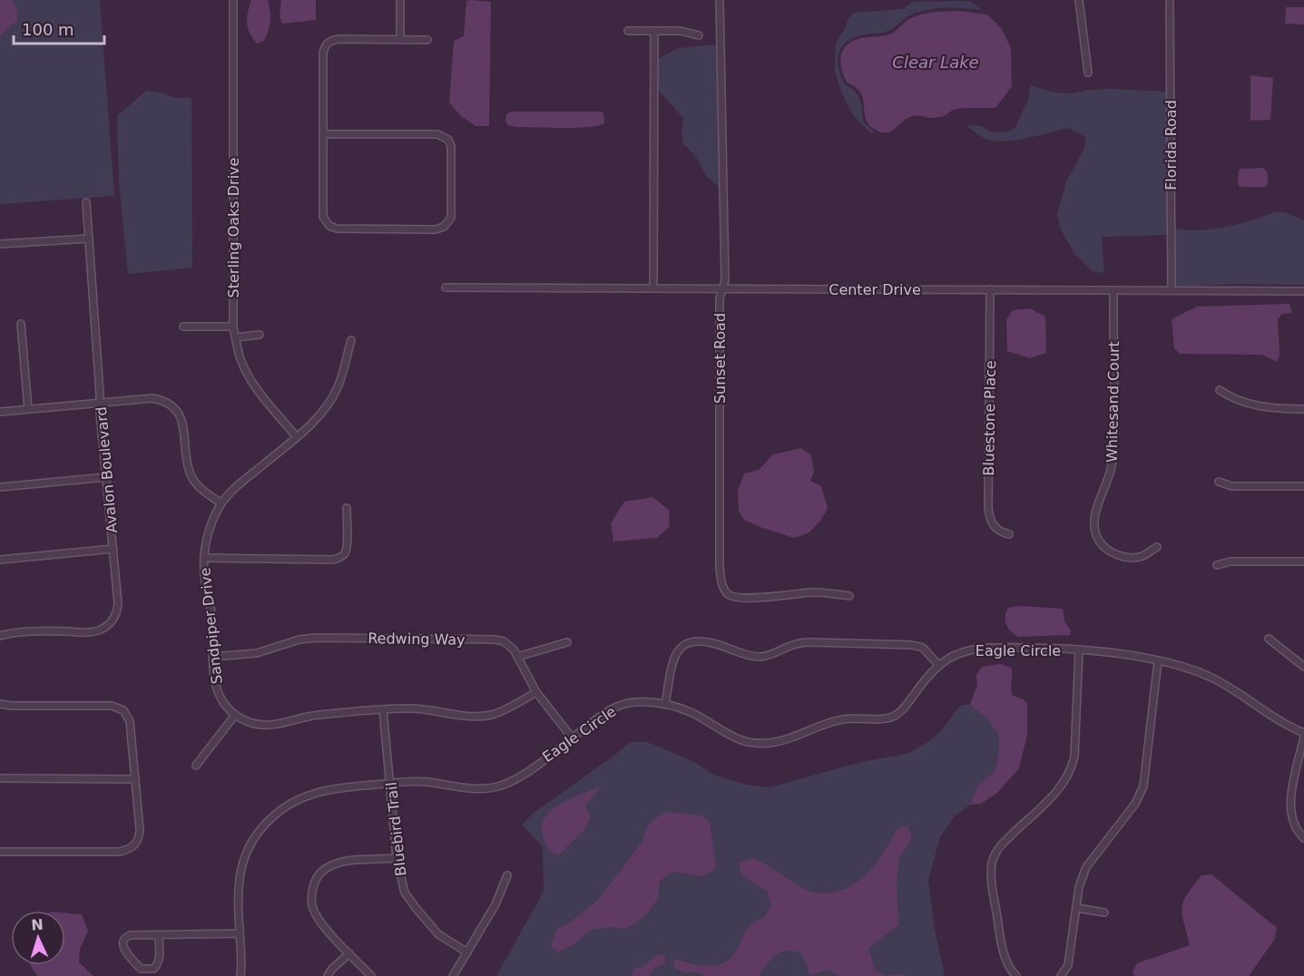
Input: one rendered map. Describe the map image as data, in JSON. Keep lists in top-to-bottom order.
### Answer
{
  "streets": {
    "street": [
      "Florida Road",
      "Sterling Oaks Drive",
      "Center Drive",
      "Sunset Road",
      "Whitesand Court",
      "Bluestone Place",
      "Avalon Boulevard",
      "Sandpiper Drive",
      "Redwing Way",
      "Eagle Circle",
      "Bluebird Trail"
    ]
  },
  "crossings": [
    ["Florida Road", "Center Drive"],
    ["Sterling Oaks Drive", "Sandpiper Drive"],
    ["Center Drive", "Sunset Road"],
    ["Center Drive", "Whitesand Court"],
    ["Center Drive", "Bluestone Place"],
    ["Sandpiper Drive", "Redwing Way"],
    ["Redwing Way", "Eagle Circle"],
    ["Eagle Circle", "Bluebird Trail"]
  ],
  "water": ["Clear Lake"],
  "scale_bar": "100 m",
  "north": "top"
}
